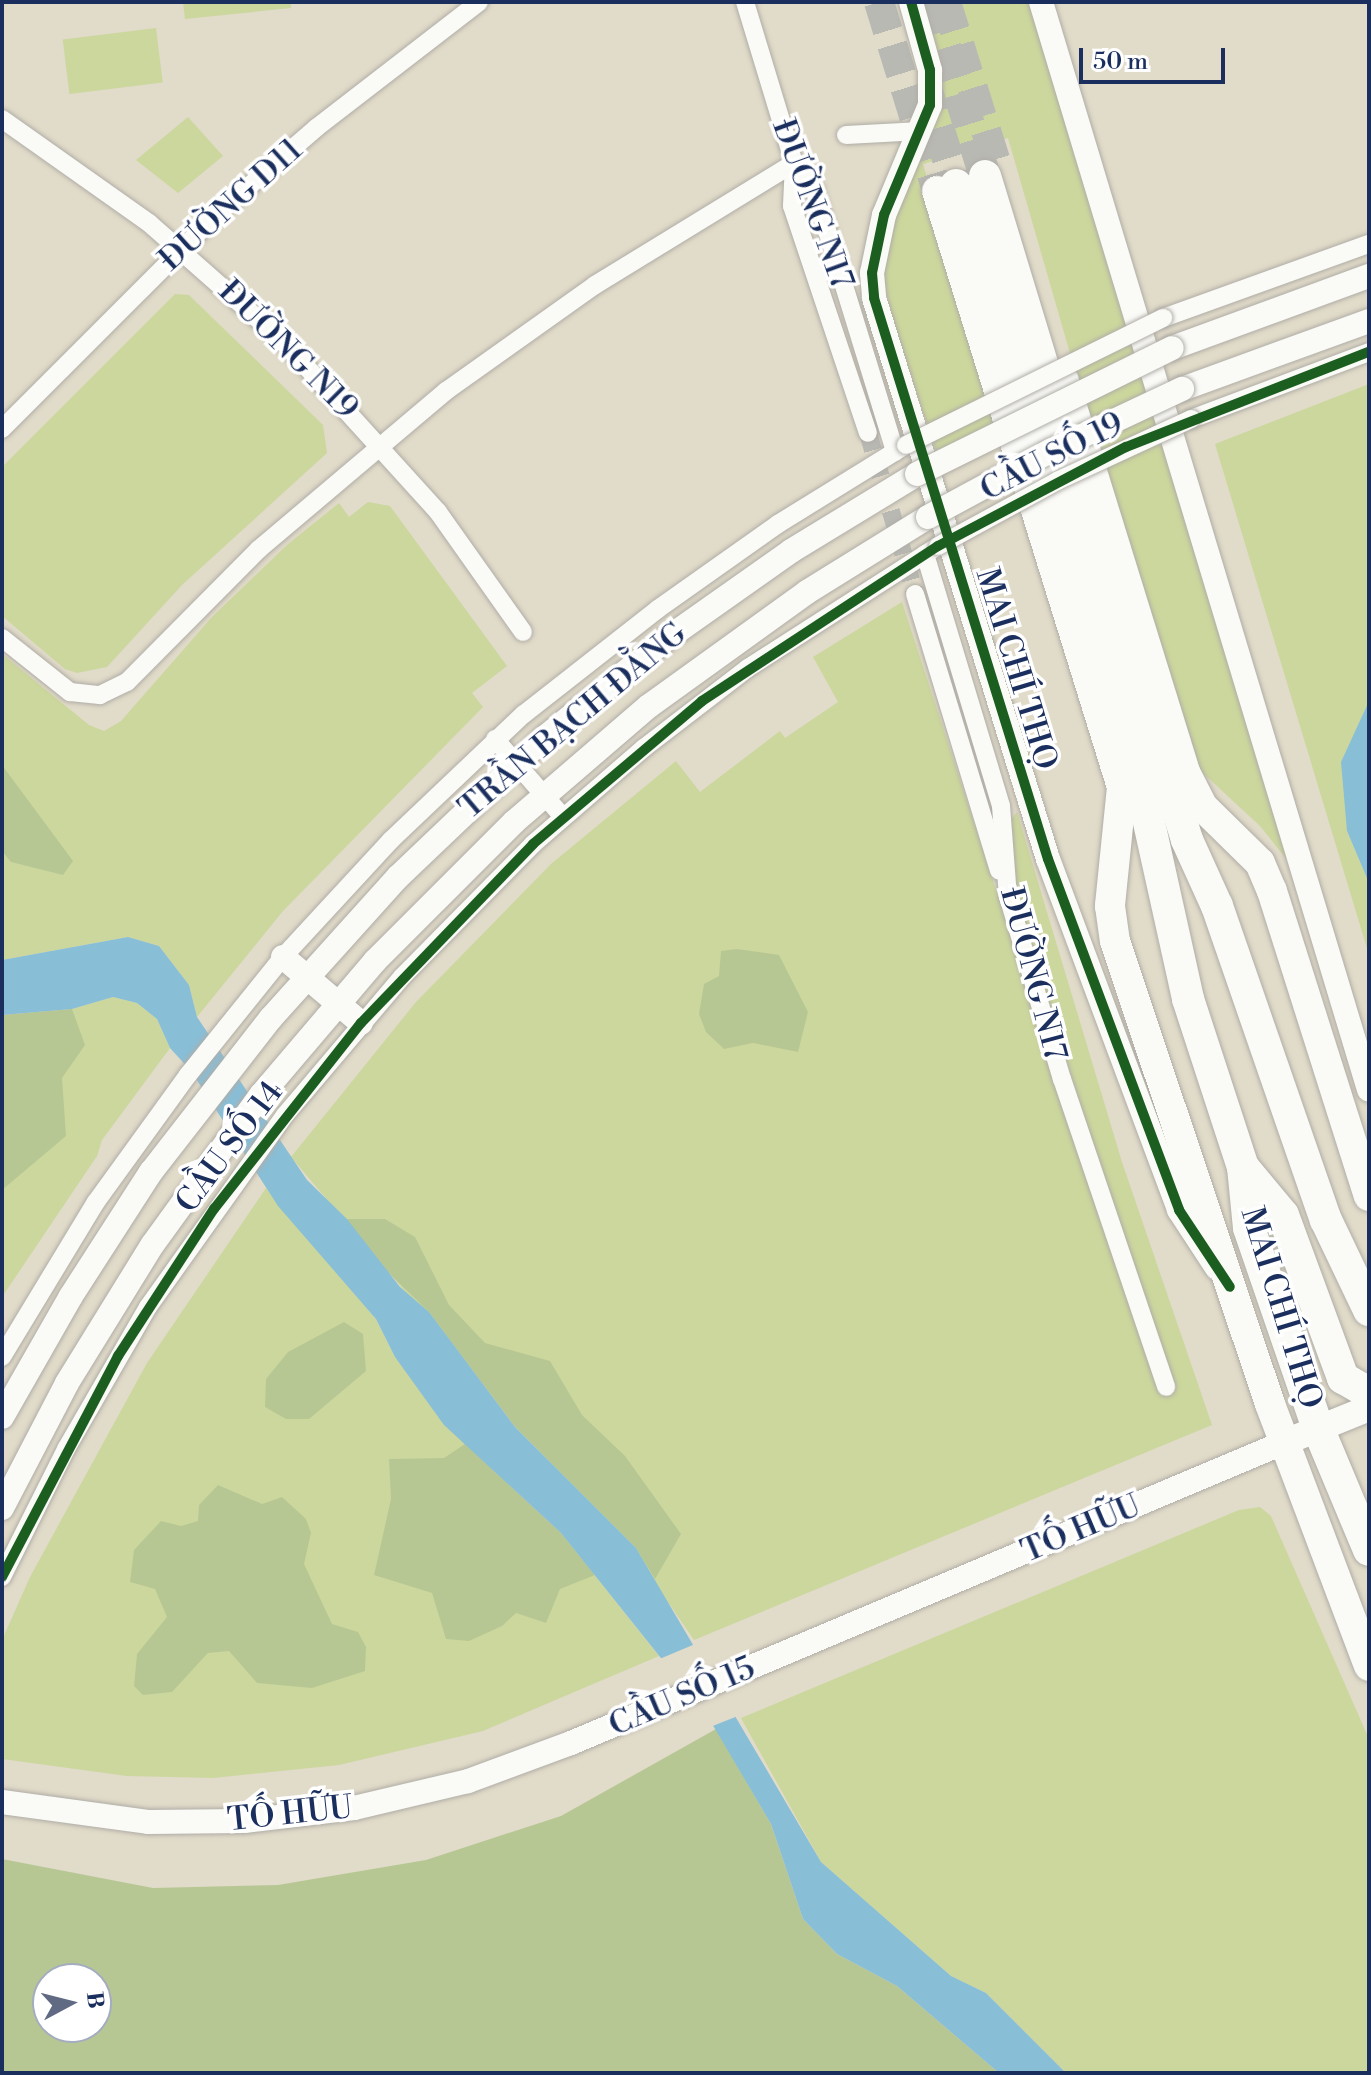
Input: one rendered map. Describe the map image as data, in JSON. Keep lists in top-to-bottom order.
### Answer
{
  "streets": {
    "highway": ["MAI CHÍ THỌ"],
    "main road": ["TỐ HỮU"],
    "street": [
      "ĐƯỜNG N17",
      "ĐƯỜNG D11",
      "ĐƯỜNG N19",
      "CẦU SỐ 19",
      "TRẦN BẠCH ĐẰNG",
      "CẦU SỐ 14",
      "CẦU SỐ 15"
    ]
  },
  "crossings": [
    ["ĐƯỜNG N17", "CẦU SỐ 19"],
    ["ĐƯỜNG D11", "ĐƯỜNG N19"],
    ["CẦU SỐ 19", "TRẦN BẠCH ĐẰNG"],
    ["CẦU SỐ 19", "CẦU SỐ 14"],
    ["MAI CHÍ THỌ", "TỐ HỮU"],
    ["TRẦN BẠCH ĐẰNG", "CẦU SỐ 14"],
    ["TỐ HỮU", "CẦU SỐ 15"]
  ],
  "scale_bar": "50 m",
  "north": "right"
}
